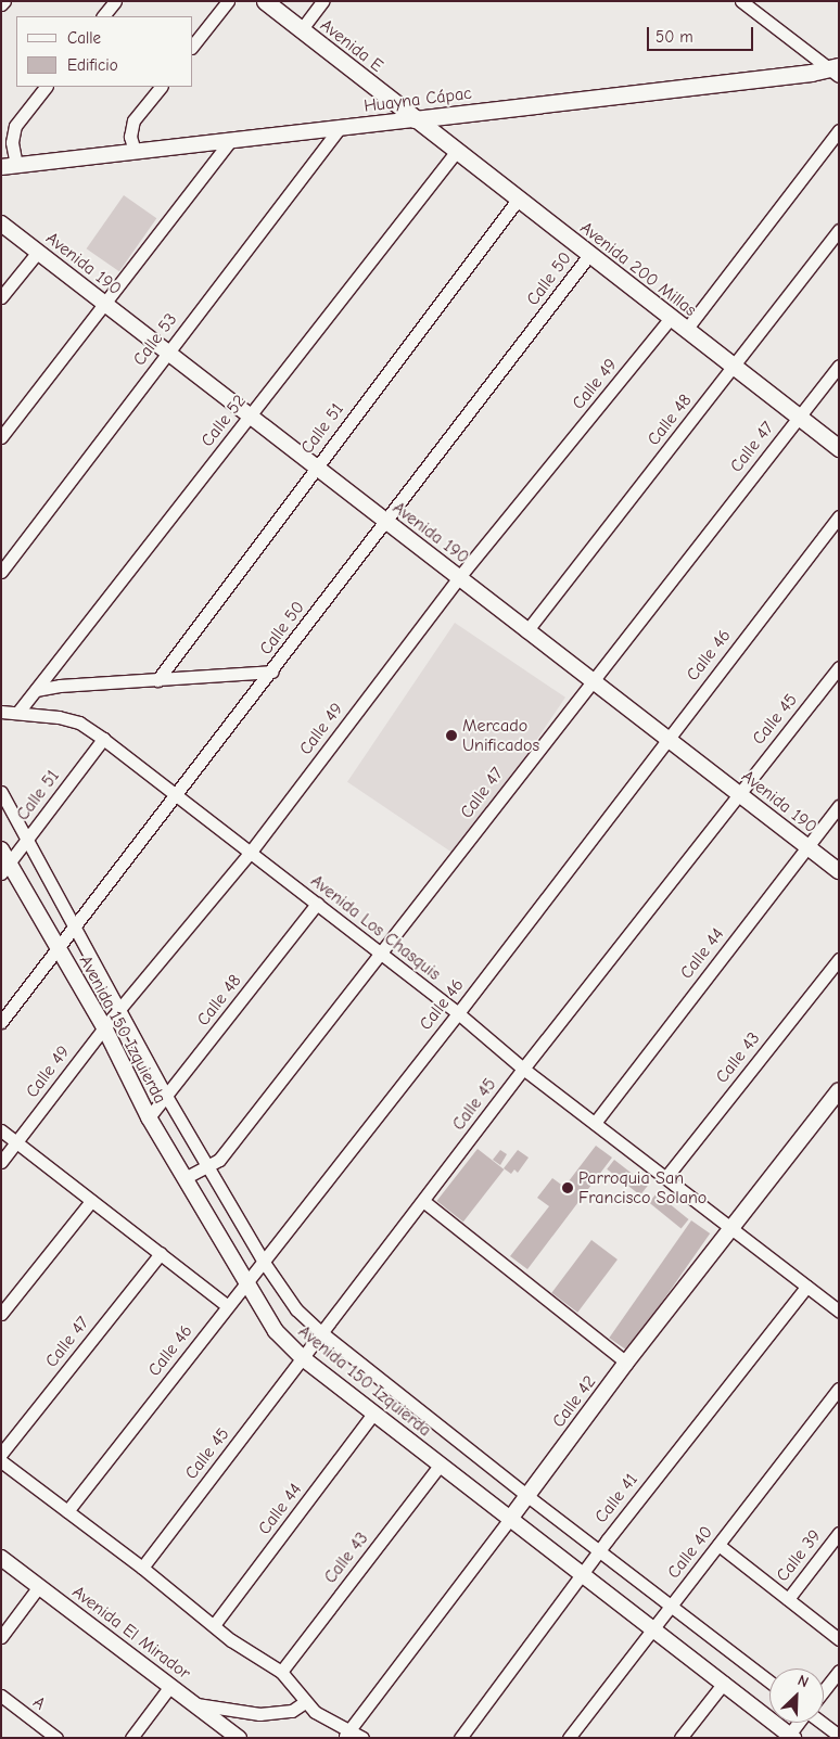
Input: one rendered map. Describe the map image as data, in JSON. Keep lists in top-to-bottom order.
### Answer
{
  "streets": {
    "main road": ["Avenida E", "Huayna Cápac", "Avenida 200 Millas"],
    "street": [
      "Avenida 190",
      "Calle 50",
      "Calle 53",
      "Calle 49",
      "Calle 48",
      "Calle 52",
      "Calle 51",
      "Calle 47",
      "Calle 46",
      "Calle 45",
      "Avenida Los Chasquis",
      "Calle 44",
      "Avenida 150 Izquierda",
      "Calle 43",
      "Calle 42",
      "Calle 41",
      "Calle 40",
      "Calle 39",
      "Avenida El Mirador",
      "A"
    ]
  },
  "crossings": [
    ["Avenida E", "Huayna Cápac"],
    ["Avenida E", "Avenida 200 Millas"],
    ["Huayna Cápac", "Avenida 200 Millas"],
    ["Huayna Cápac", "Calle 53"],
    ["Avenida 190", "Calle 50"],
    ["Avenida 190", "Calle 53"],
    ["Avenida 190", "Calle 49"],
    ["Avenida 190", "Calle 48"],
    ["Avenida 190", "Calle 52"],
    ["Avenida 190", "Calle 51"],
    ["Avenida 190", "Calle 47"],
    ["Avenida 190", "Calle 46"],
    ["Avenida 190", "Calle 45"],
    ["Avenida 190", "Calle 44"],
    ["Avenida 200 Millas", "Calle 50"],
    ["Avenida 200 Millas", "Calle 49"],
    ["Avenida 200 Millas", "Calle 48"],
    ["Avenida 200 Millas", "Calle 52"],
    ["Avenida 200 Millas", "Calle 51"],
    ["Avenida 200 Millas", "Calle 47"],
    ["Calle 50", "Avenida Los Chasquis"],
    ["Calle 50", "Avenida 150 Izquierda"],
    ["Calle 49", "Avenida Los Chasquis"],
    ["Calle 49", "Avenida 150 Izquierda"],
    ["Calle 48", "Avenida Los Chasquis"],
    ["Calle 48", "Avenida 150 Izquierda"],
    ["Calle 52", "Avenida Los Chasquis"],
    ["Calle 51", "Avenida Los Chasquis"],
    ["Calle 51", "Avenida 150 Izquierda"],
    ["Calle 47", "Avenida Los Chasquis"],
    ["Calle 47", "Avenida 150 Izquierda"],
    ["Calle 46", "Avenida Los Chasquis"],
    ["Calle 46", "Avenida 150 Izquierda"],
    ["Calle 45", "Avenida Los Chasquis"],
    ["Calle 45", "Avenida 150 Izquierda"],
    ["Avenida Los Chasquis", "Calle 44"],
    ["Avenida Los Chasquis", "Calle 43"],
    ["Avenida Los Chasquis", "Calle 42"],
    ["Avenida Los Chasquis", "Calle 41"],
    ["Calle 44", "Avenida 150 Izquierda"],
    ["Avenida 150 Izquierda", "Calle 43"],
    ["Avenida 150 Izquierda", "Calle 42"],
    ["Avenida 150 Izquierda", "Calle 41"],
    ["Avenida 150 Izquierda", "Calle 40"]
  ],
  "places": ["Mercado Unificados", "Parroquia San Francisco Solano"],
  "legend": ["Calle", "Edificio"],
  "scale_bar": "50 m",
  "north": "top right"
}
